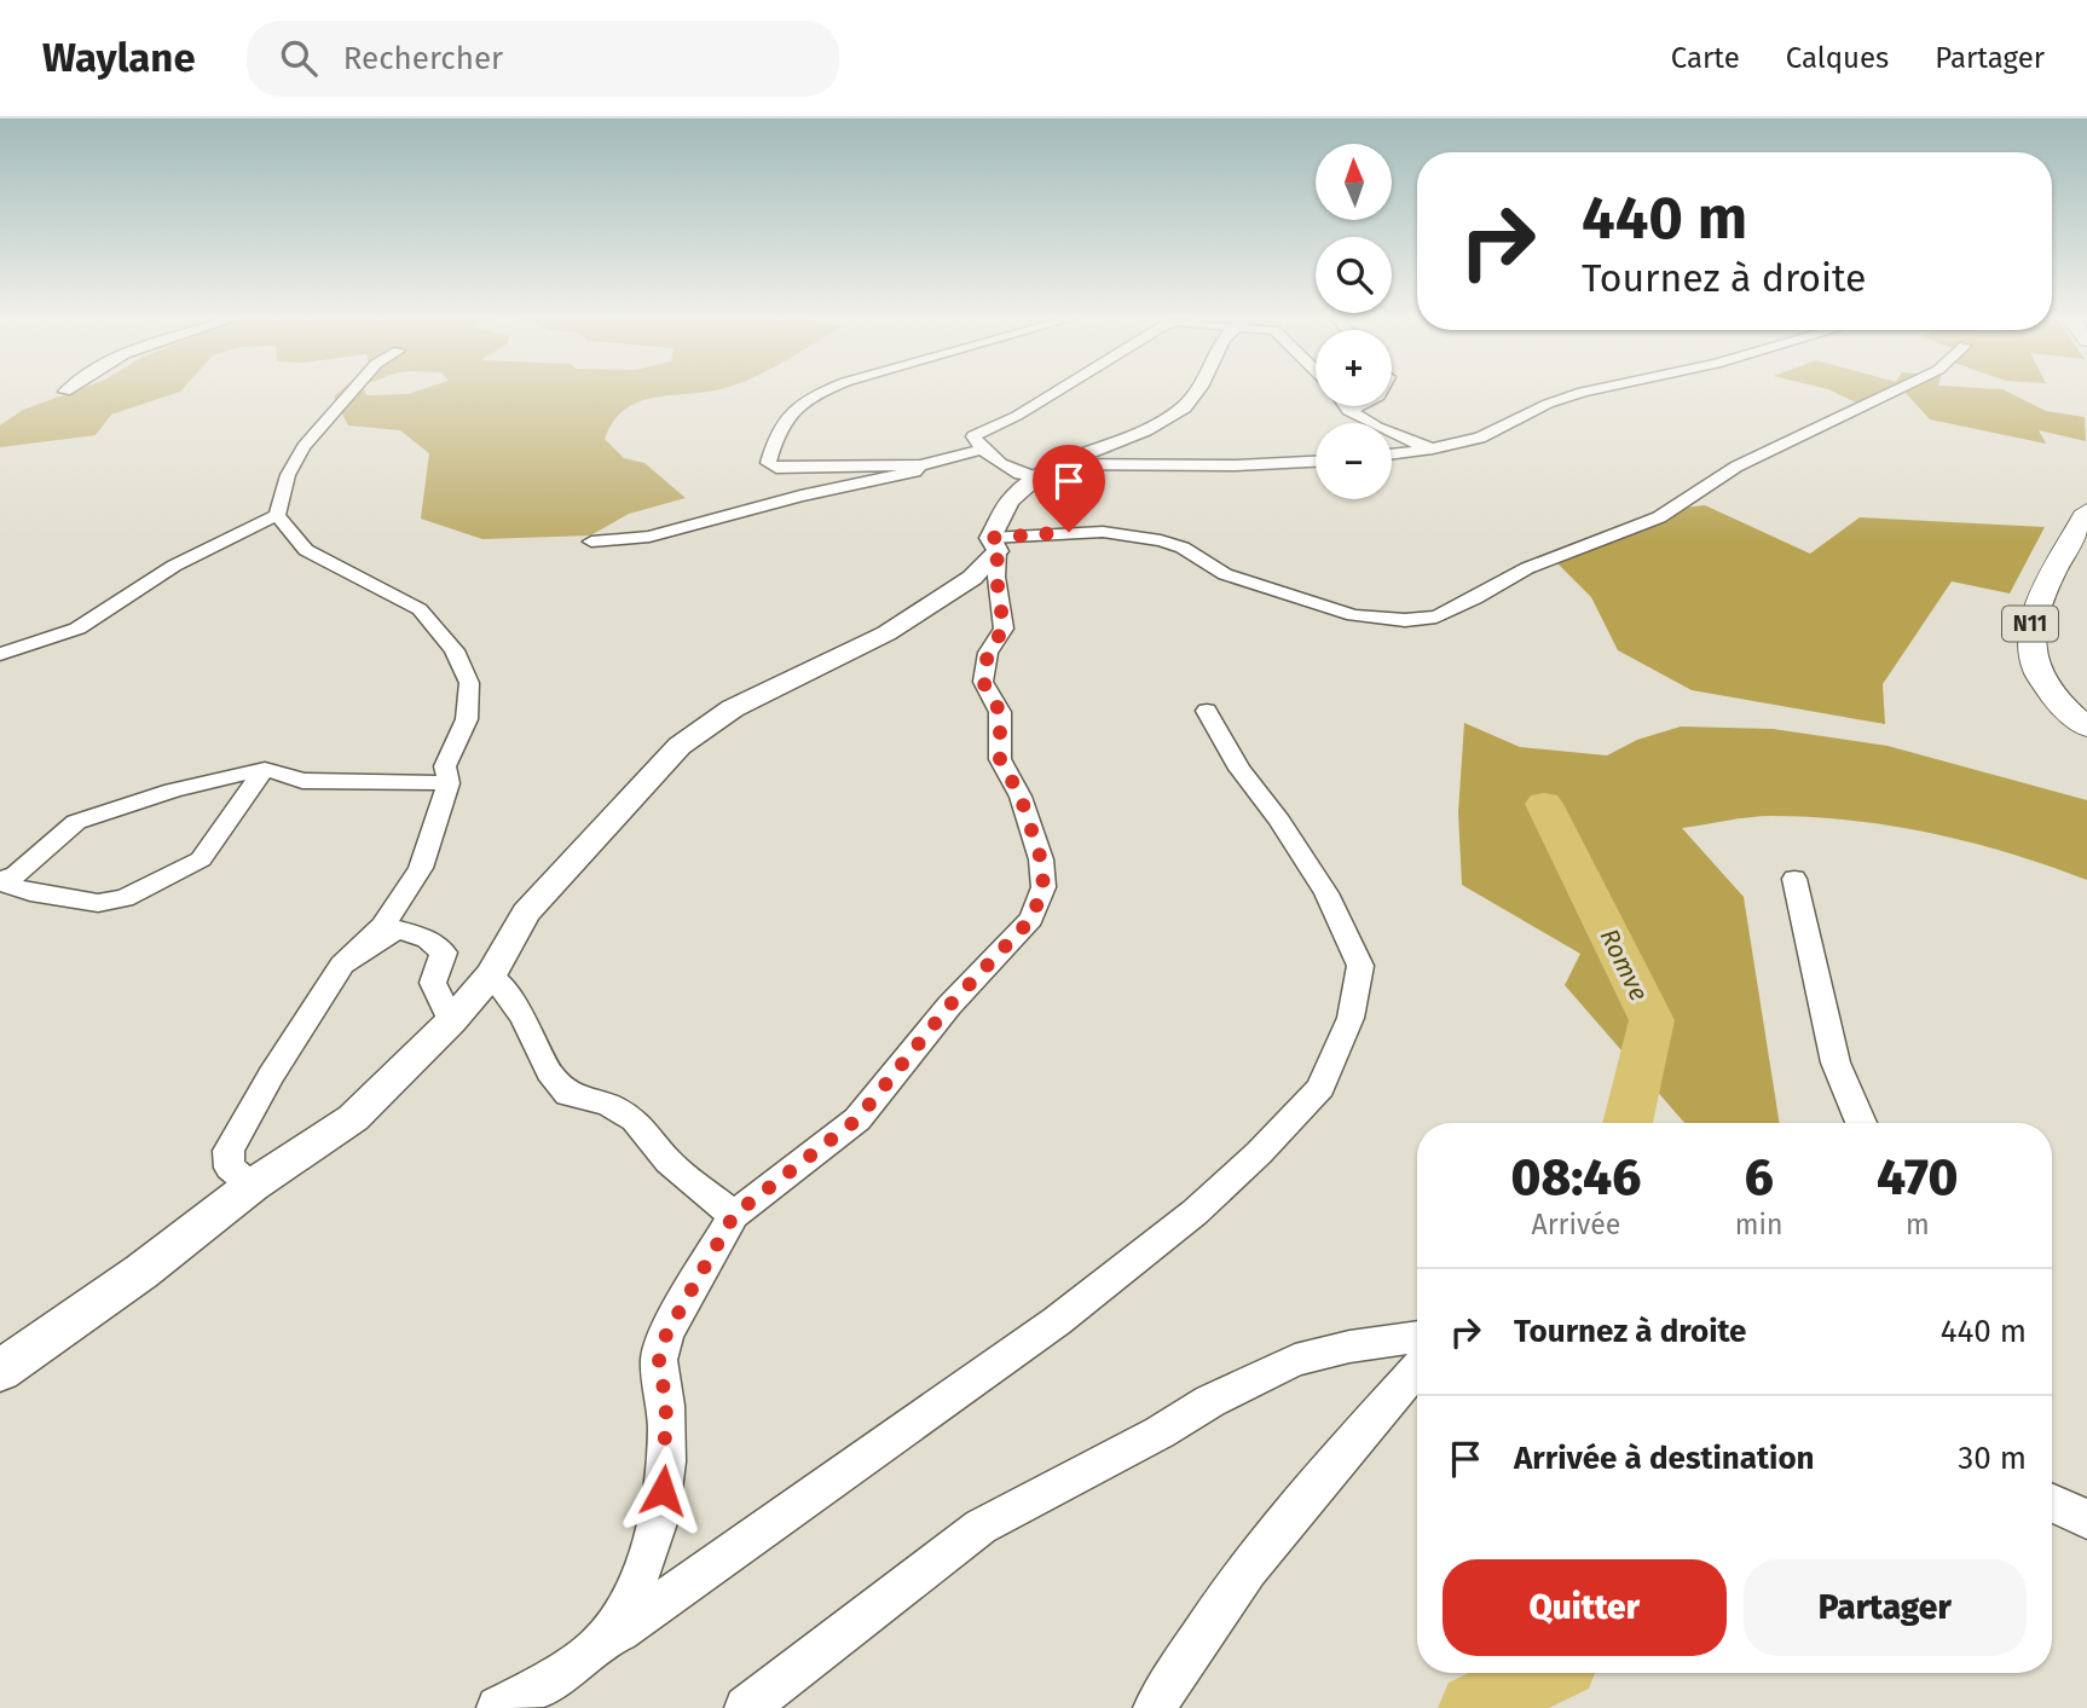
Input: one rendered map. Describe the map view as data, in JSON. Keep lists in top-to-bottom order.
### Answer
{
  "streets": {
    "highway": ["N11"]
  },
  "water": ["Romve"],
  "north": "top",
  "page": {
    "header": "Waylane",
    "search": "Rechercher",
    "nav": ["Carte", "Calques", "Partager"],
    "map_buttons": ["+", "−"],
    "turn": ["440 m", "Tournez à droite"],
    "eta": [
      "08:46",
      "Arrivée",
      "6",
      "min",
      "470",
      "m"
    ],
    "list": [
      {
        "name": "Tournez à droite",
        "value": "440 m"
      },
      {
        "name": "Arrivée à destination",
        "value": "30 m"
      }
    ],
    "buttons": ["Quitter", "Partager"]
  }
}
